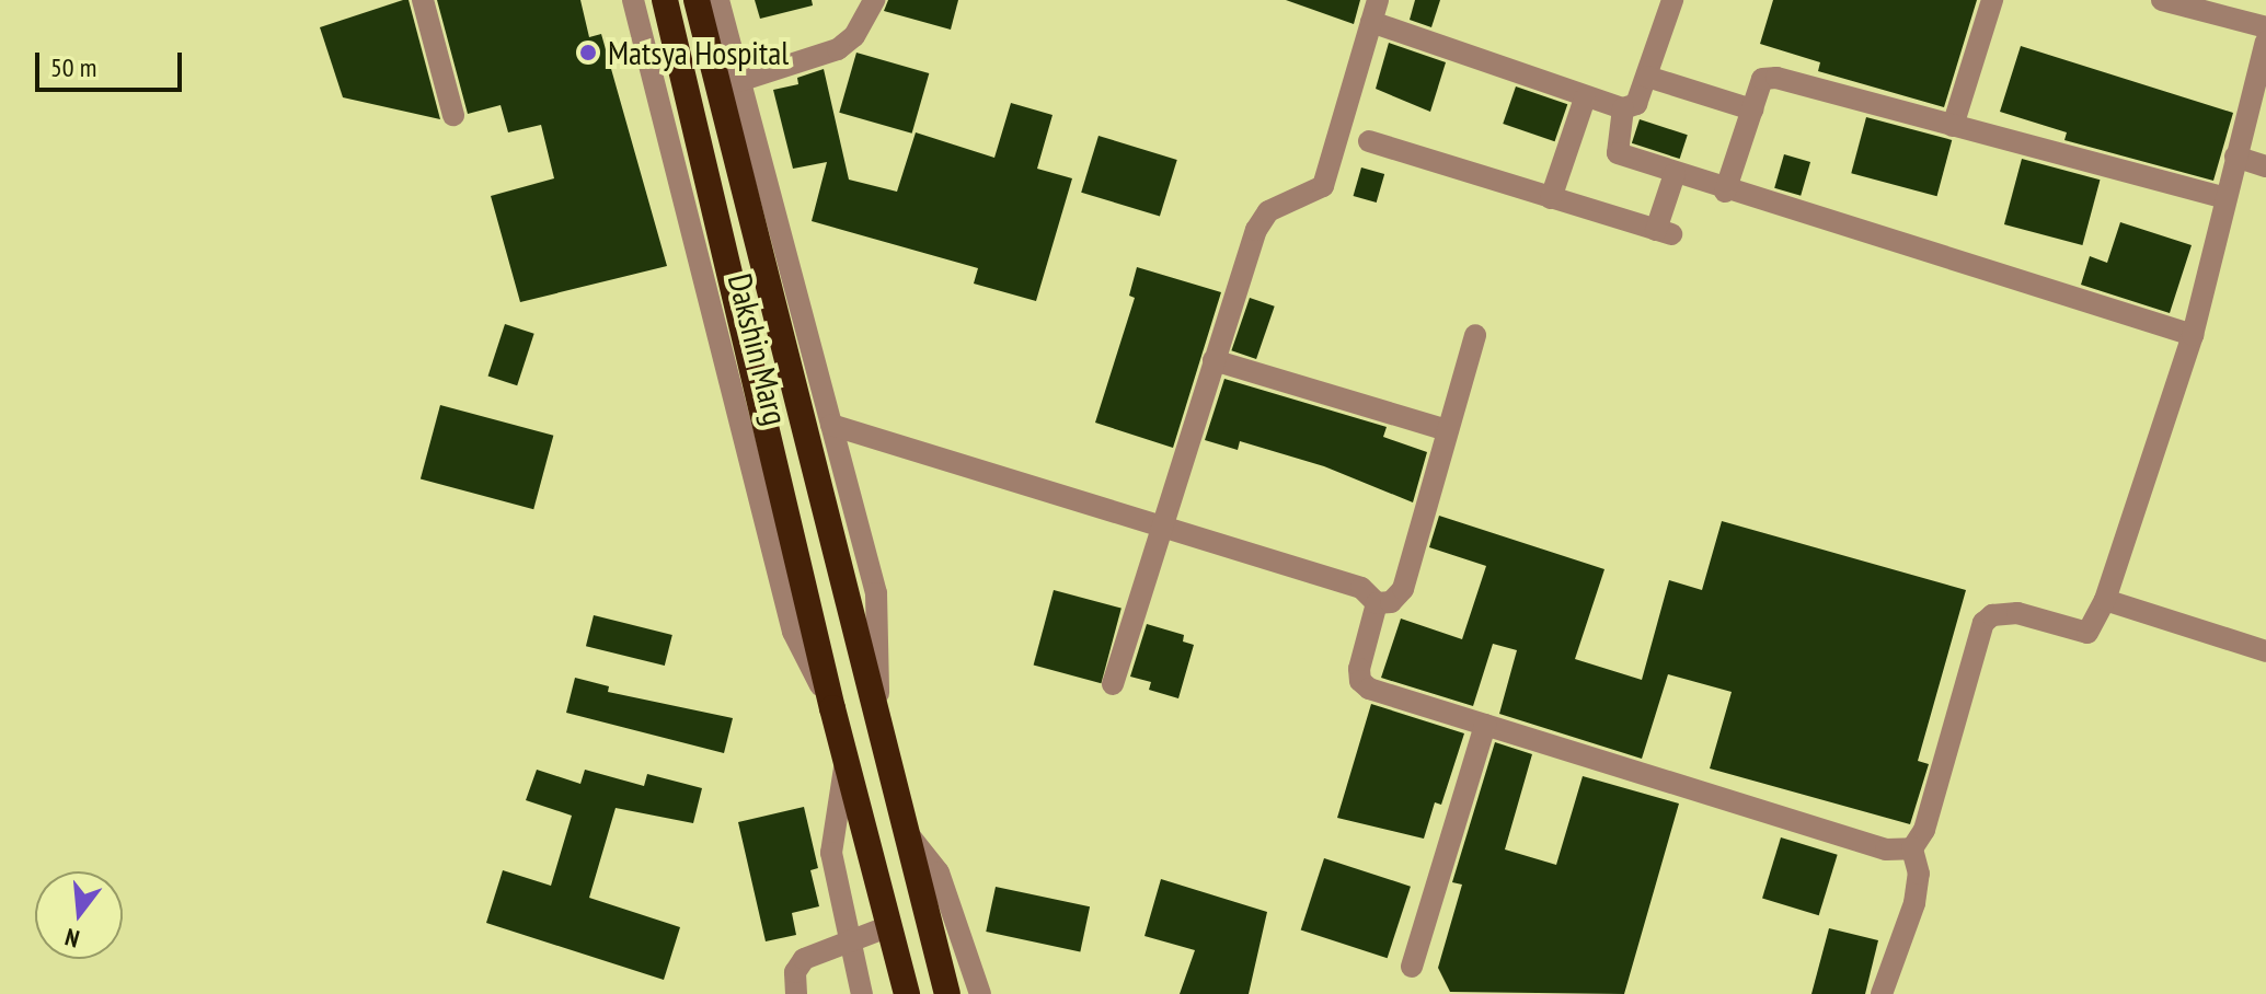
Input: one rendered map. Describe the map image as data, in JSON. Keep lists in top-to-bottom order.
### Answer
{
  "streets": {
    "highway": ["Dakshin Marg"]
  },
  "places": ["Matsya Hospital"],
  "scale_bar": "50 m",
  "north": "bottom"
}
